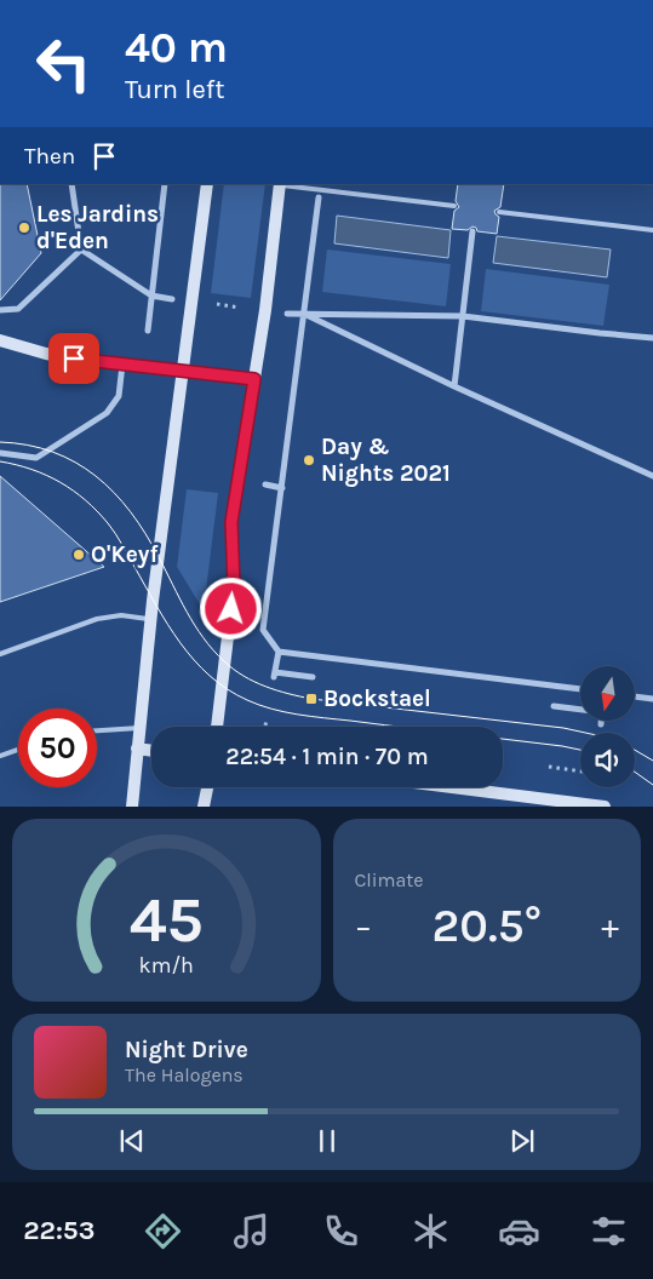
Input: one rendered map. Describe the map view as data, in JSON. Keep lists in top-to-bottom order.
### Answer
{
  "places": {
    "other": ["Les Jardins d'Eden", "Day & Nights 2021", "O'Keyf"],
    "transit": ["Bockstael"]
  },
  "north": "bottom",
  "page": {
    "turn": ["40 m", "Turn left"],
    "then": "Then",
    "limit": "50",
    "trip": "22:54 · 1 min · 70 m",
    "tile": "Climate",
    "heat": ["−", "20.5°", "+"],
    "song": ["Night Drive", "The Halogens"],
    "tabs": "22:53",
    "gauge": ["45", "km/h"]
  }
}
